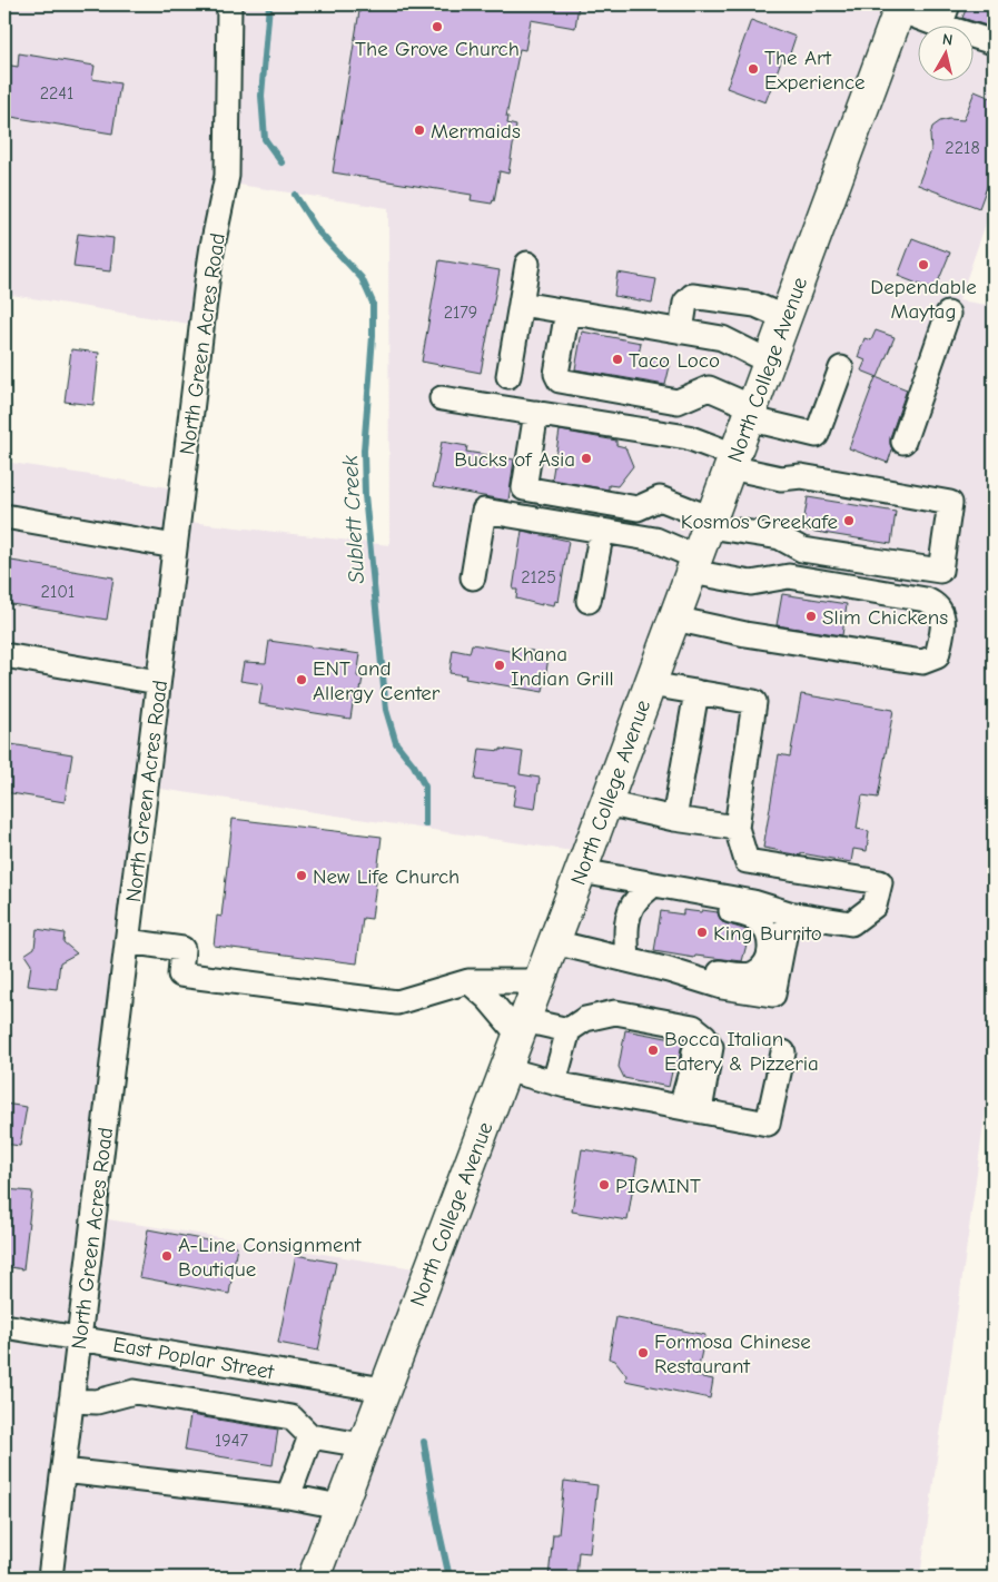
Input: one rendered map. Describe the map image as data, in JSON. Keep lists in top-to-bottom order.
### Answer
{
  "streets": {
    "main road": ["North College Avenue"],
    "street": ["North Green Acres Road", "East Poplar Street"]
  },
  "crossings": [
    ["North Green Acres Road", "East Poplar Street"],
    ["North College Avenue", "East Poplar Street"]
  ],
  "water": ["Sublett Creek"],
  "places": [
    "The Grove Church",
    "The Art Experience",
    "Mermaids",
    "Dependable Maytag",
    "Taco Loco",
    "Bucks of Asia",
    "Kosmos Greekafe",
    "Slim Chickens",
    "Khana Indian Grill",
    "ENT and Allergy Center",
    "New Life Church",
    "King Burrito",
    "Bocca Italian Eatery & Pizzeria",
    "PIGMINT",
    "A-Line Consignment Boutique",
    "Formosa Chinese Restaurant"
  ],
  "house_numbers": [
    "2241",
    "2218",
    "2179",
    "2125",
    "2101",
    "1947"
  ],
  "north": "top"
}
